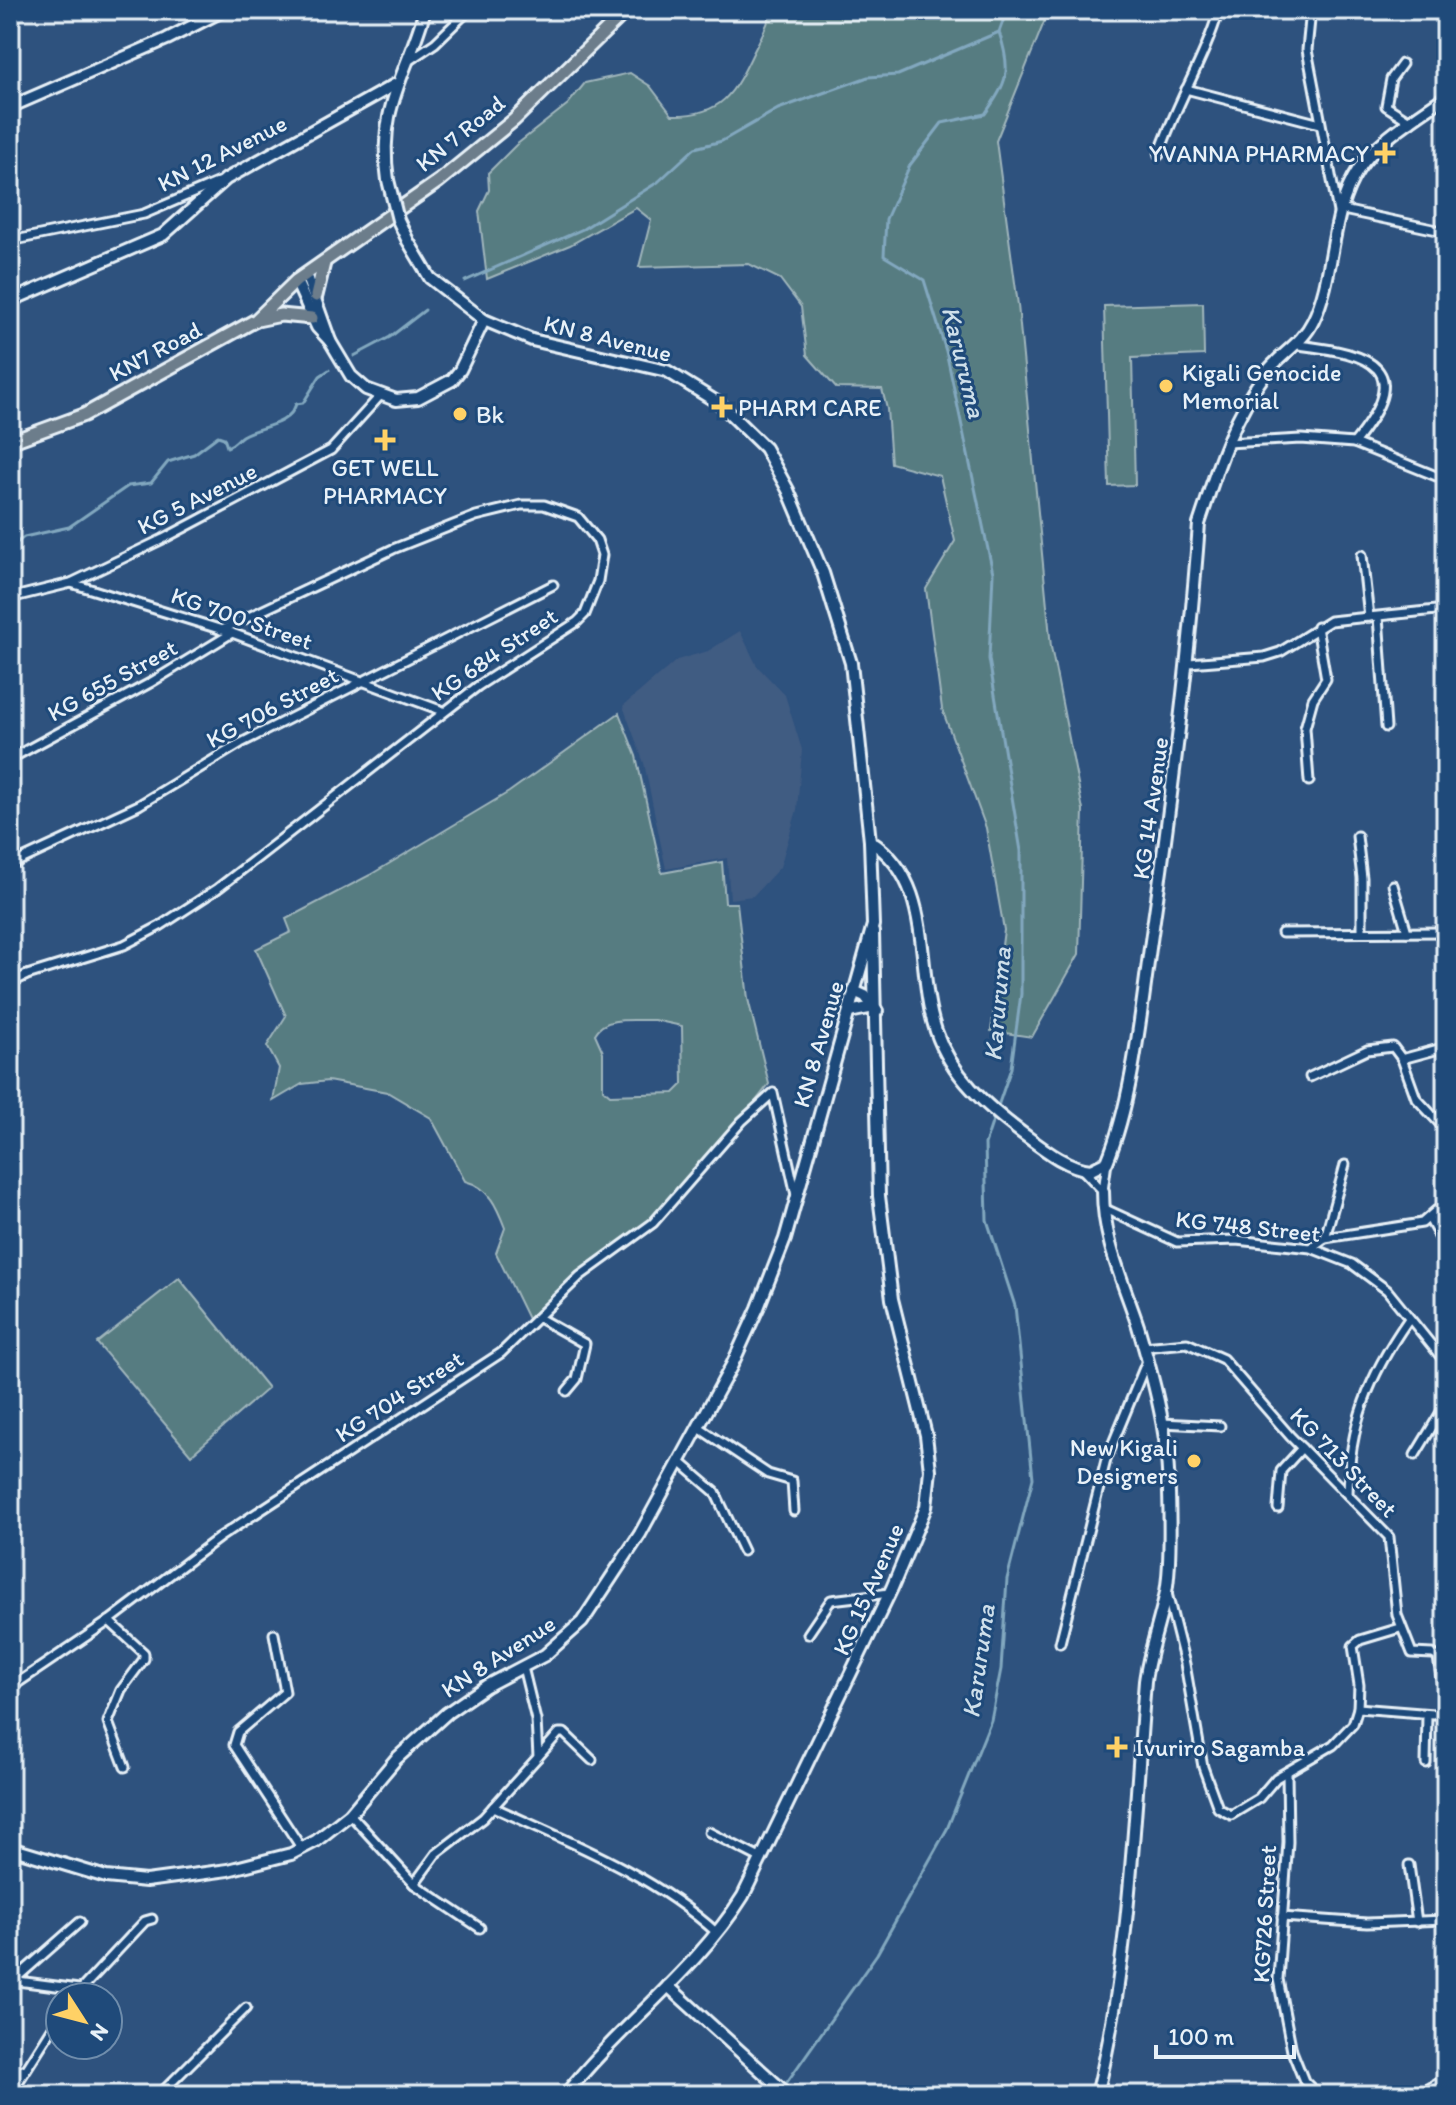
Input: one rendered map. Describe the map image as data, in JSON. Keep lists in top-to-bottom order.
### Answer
{
  "streets": {
    "main road": [
      "KN 7 Road",
      "KN 12 Avenue",
      "KN 8 Avenue",
      "KN7 Road",
      "KG 14 Avenue",
      "KG 15 Avenue"
    ],
    "street": [
      "KG 5 Avenue",
      "KG 700 Street",
      "KG 684 Street",
      "KG 655 Street",
      "KG 706 Street",
      "KG 748 Street",
      "KG 704 Street",
      "KG 713 Street",
      "KG726 Street"
    ]
  },
  "crossings": [
    ["KN 7 Road", "KN7 Road"],
    ["KN 12 Avenue", "KN 8 Avenue"],
    ["KN 8 Avenue", "KG 704 Street"],
    ["KN 8 Avenue", "KG 15 Avenue"],
    ["KG 5 Avenue", "KG 700 Street"],
    ["KG 700 Street", "KG 684 Street"],
    ["KG 700 Street", "KG 655 Street"],
    ["KG 700 Street", "KG 706 Street"]
  ],
  "water": ["Karuruma"],
  "places": {
    "health": [
      "YVANNA PHARMACY",
      "PHARM CARE",
      "GET WELL PHARMACY",
      "Ivuriro Sagamba"
    ],
    "other": ["Kigali Genocide Memorial", "Bk", "New Kigali Designers"]
  },
  "scale_bar": "100 m",
  "north": "bottom right"
}
